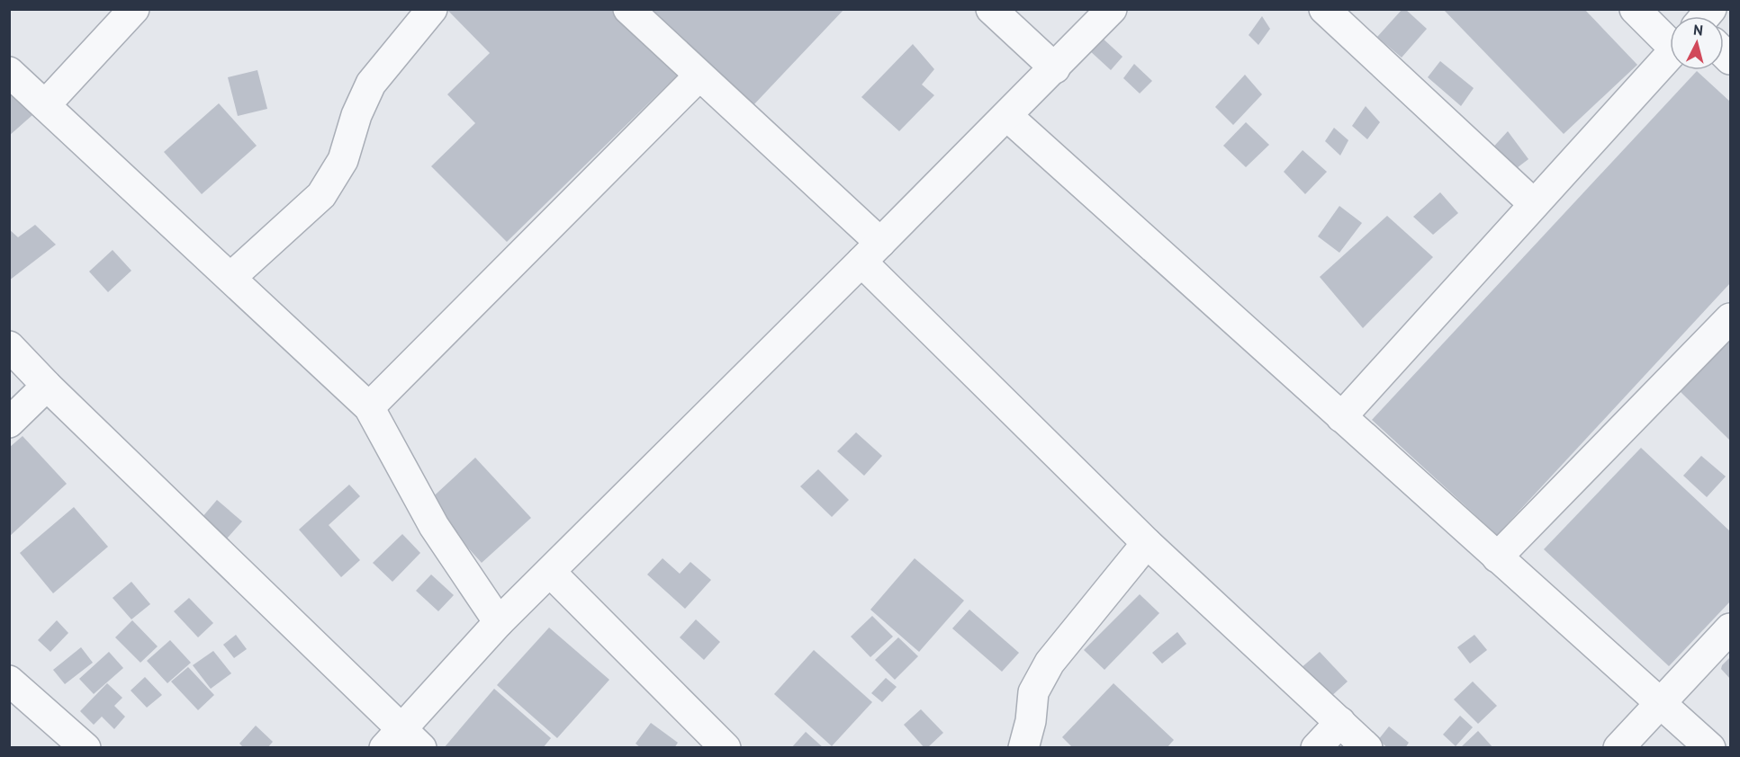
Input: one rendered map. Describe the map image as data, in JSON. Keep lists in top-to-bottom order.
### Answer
{
  "north": "top"
}
